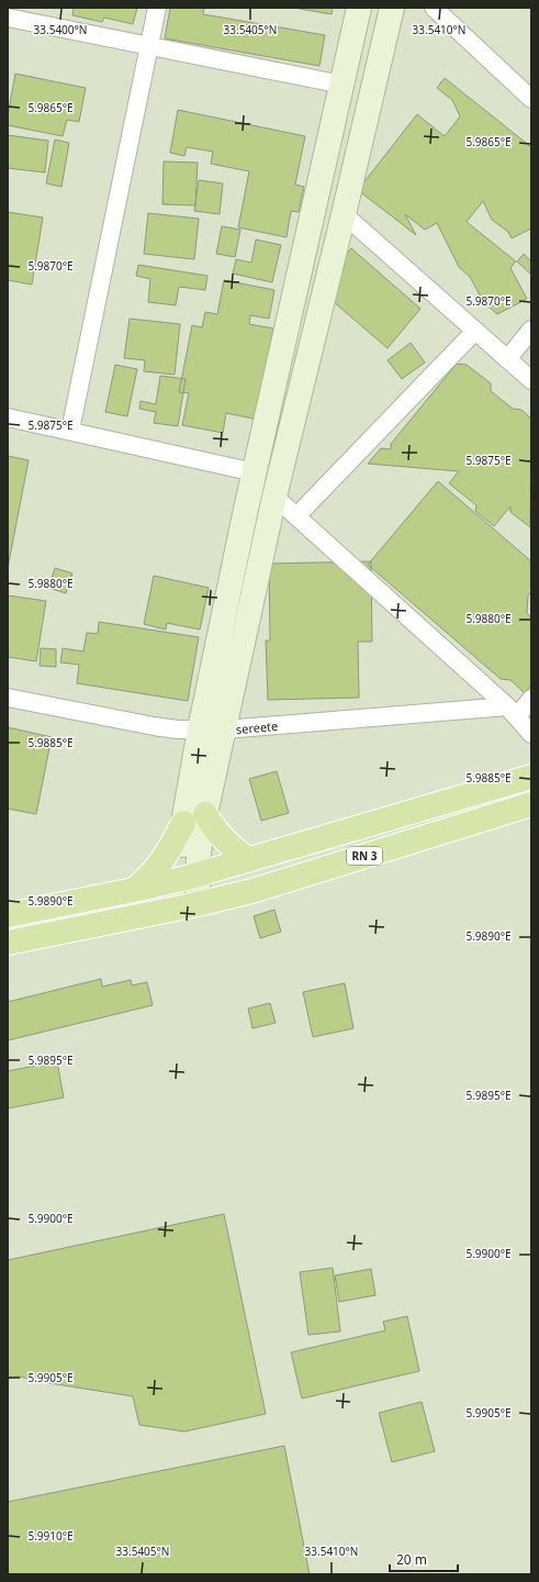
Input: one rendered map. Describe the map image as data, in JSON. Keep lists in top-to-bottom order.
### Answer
{
  "streets": {
    "main road": ["RN 3"],
    "street": ["sereete"]
  },
  "scale_bar": "20 m",
  "coordinates": [
    "33.5400°N",
    "33.5405°N",
    "33.5410°N",
    "5.9865°E",
    "5.9870°E",
    "5.9875°E",
    "5.9880°E",
    "5.9885°E",
    "5.9890°E",
    "5.9895°E",
    "5.9900°E",
    "5.9905°E",
    "5.9910°E"
  ]
}
